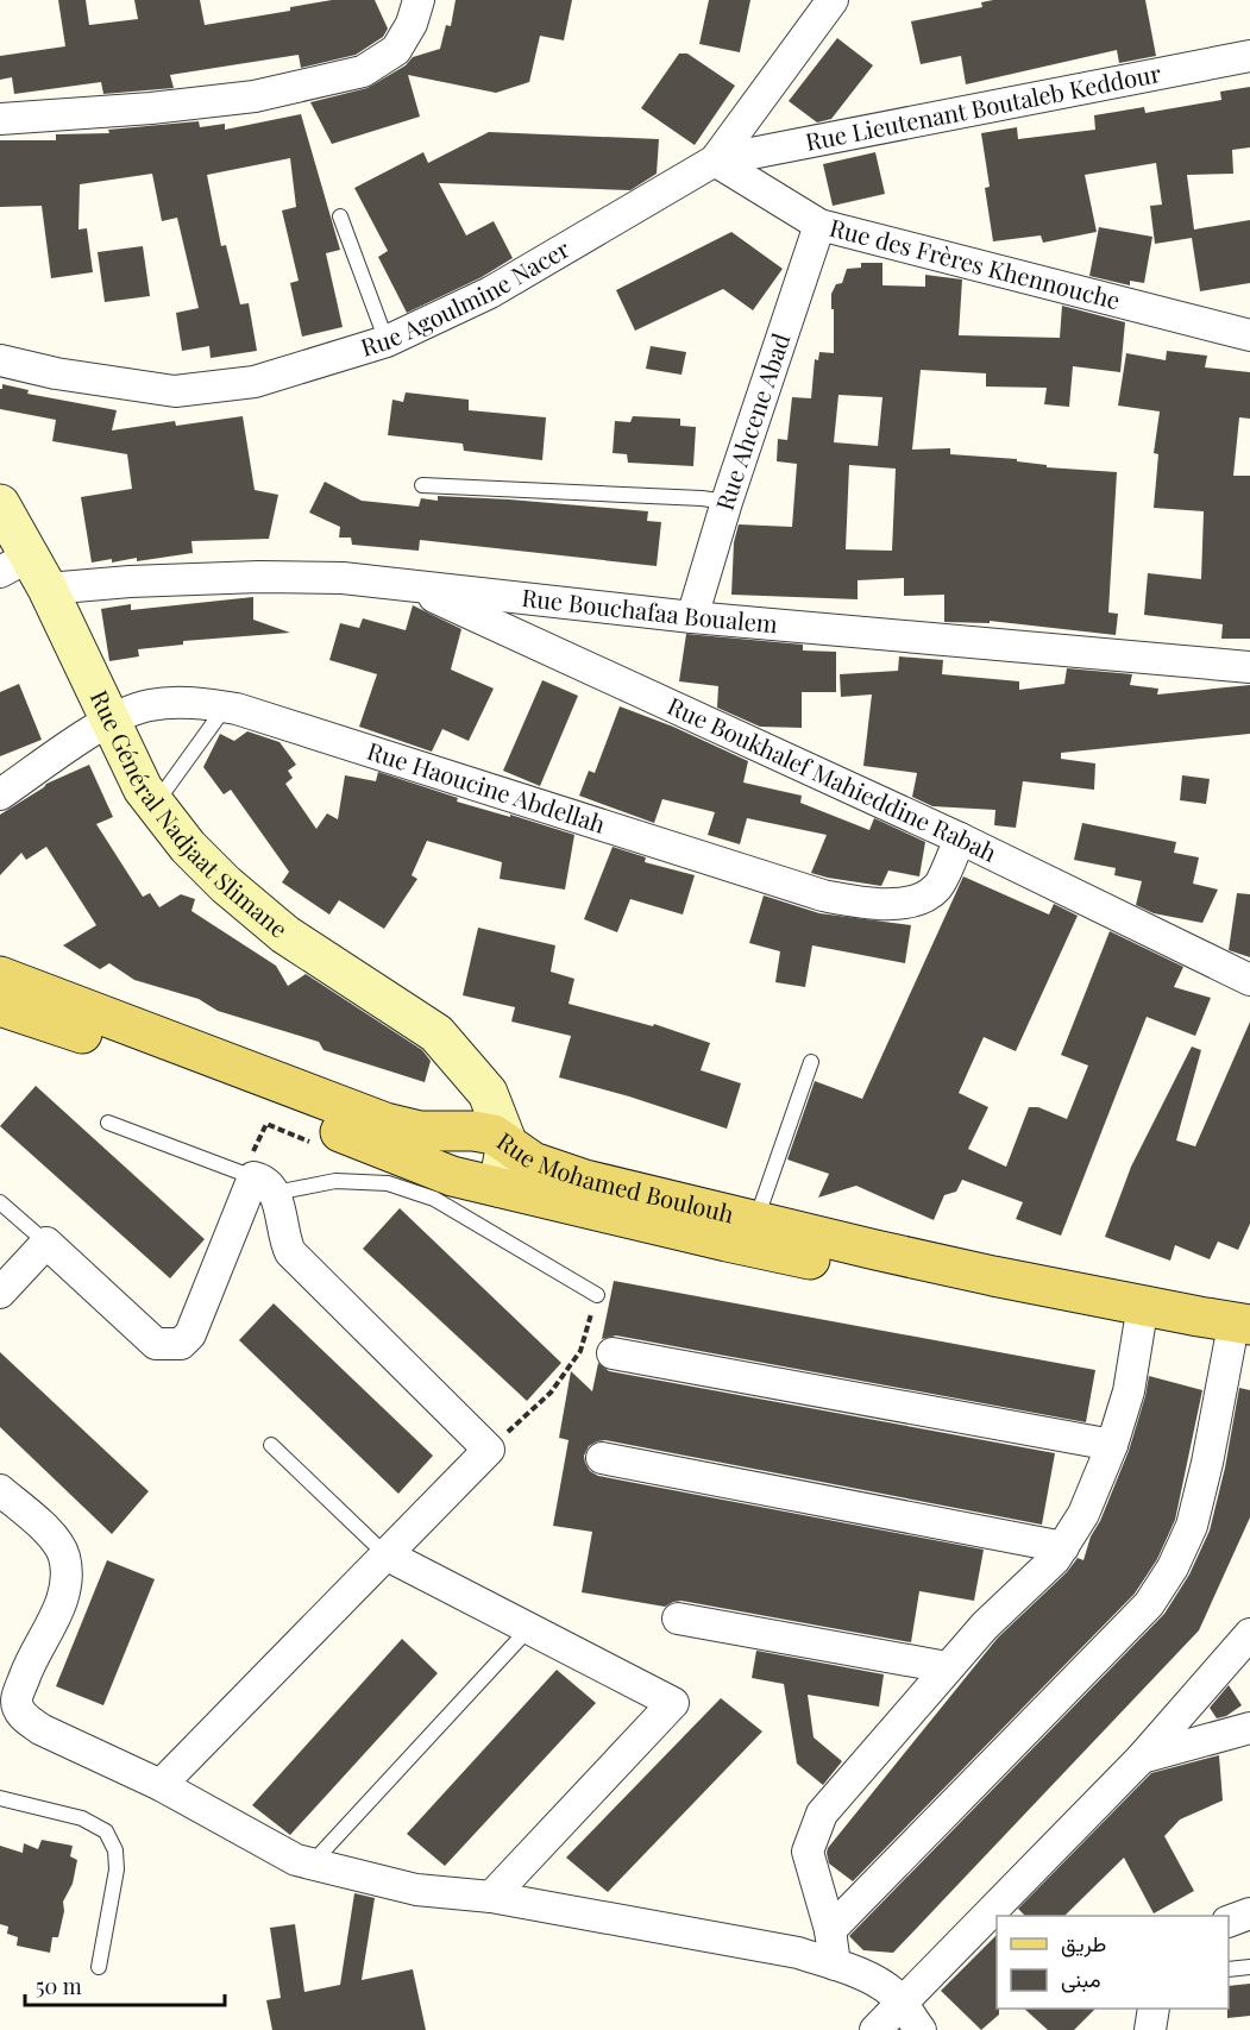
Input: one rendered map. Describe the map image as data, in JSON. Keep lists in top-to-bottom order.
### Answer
{
  "streets": {
    "main road": ["Rue Mohamed Boulouh"],
    "street": [
      "Rue Lieutenant Boutaleb Keddour",
      "Rue des Frères Khennouche",
      "Rue Agoulmine Nacer",
      "Rue Ahcene Abad",
      "Rue Bouchafaa Boualem",
      "Rue Boukhalef Mahieddine Rabah",
      "Rue Haoucine Abdellah",
      "Rue Général Nadjaat Slimane"
    ]
  },
  "crossings": [
    ["Rue Lieutenant Boutaleb Keddour", "Rue des Frères Khennouche"],
    ["Rue Lieutenant Boutaleb Keddour", "Rue Agoulmine Nacer"],
    ["Rue des Frères Khennouche", "Rue Agoulmine Nacer"],
    ["Rue des Frères Khennouche", "Rue Ahcene Abad"],
    ["Rue Ahcene Abad", "Rue Bouchafaa Boualem"],
    ["Rue Bouchafaa Boualem", "Rue Boukhalef Mahieddine Rabah"],
    ["Rue Bouchafaa Boualem", "Rue Général Nadjaat Slimane"],
    ["Rue Boukhalef Mahieddine Rabah", "Rue Haoucine Abdellah"],
    ["Rue Haoucine Abdellah", "Rue Général Nadjaat Slimane"],
    ["Rue Général Nadjaat Slimane", "Rue Mohamed Boulouh"]
  ],
  "legend": ["طريق", "مبنى"],
  "scale_bar": "50 m"
}
